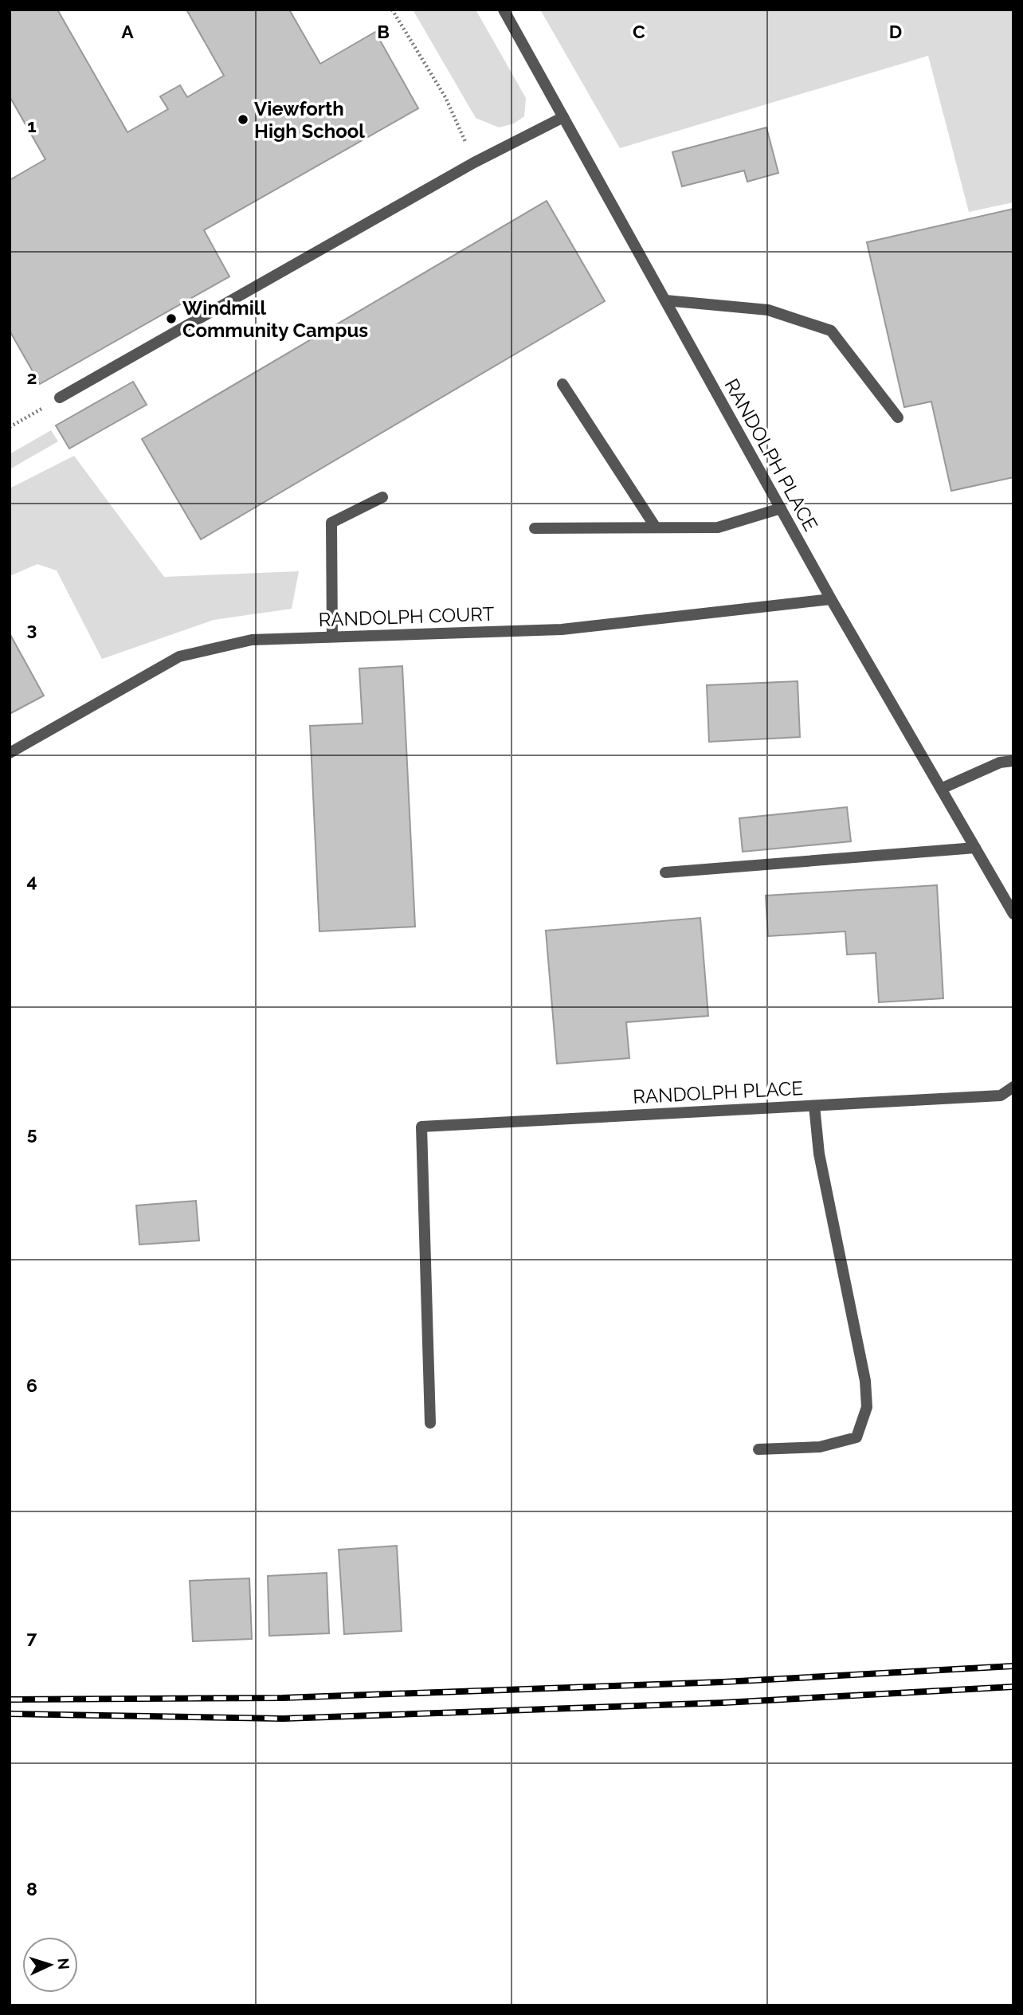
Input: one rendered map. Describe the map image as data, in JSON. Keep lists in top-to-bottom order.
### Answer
{
  "streets": {
    "street": ["RANDOLPH PLACE", "RANDOLPH COURT"]
  },
  "crossings": [
    ["RANDOLPH PLACE", "RANDOLPH COURT"]
  ],
  "places": ["Viewforth High School", "Windmill Community Campus"],
  "north": "right",
  "grid": {
    "columns": [
      "A",
      "B",
      "C",
      "D"
    ],
    "rows": [
      "1",
      "2",
      "3",
      "4",
      "5",
      "6",
      "7",
      "8"
    ]
  }
}
